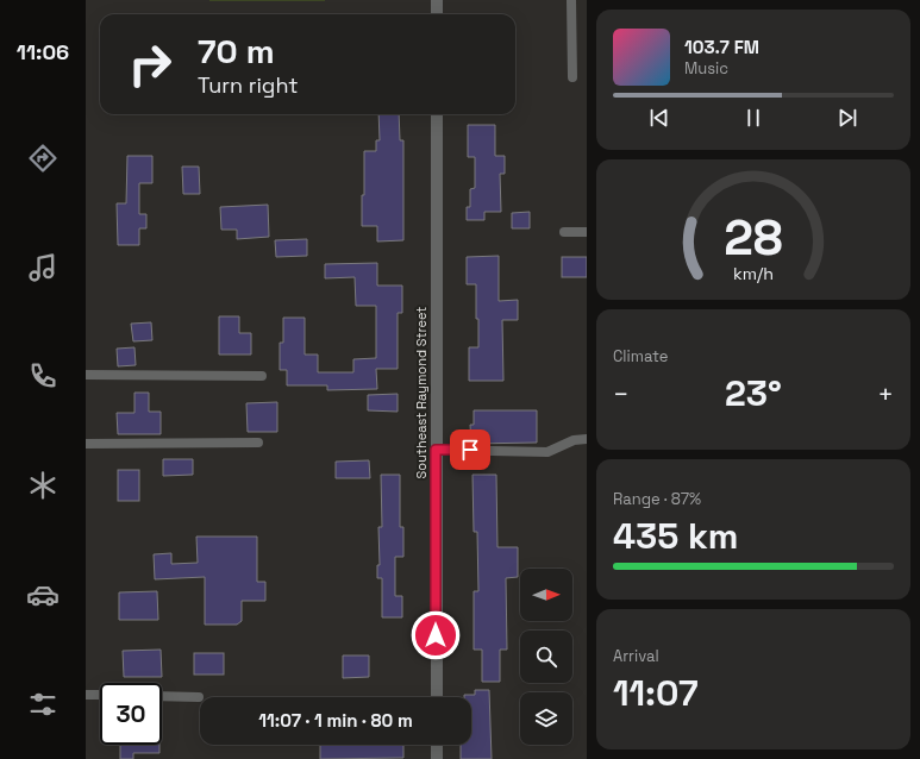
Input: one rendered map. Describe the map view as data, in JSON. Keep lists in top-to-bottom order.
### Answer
{
  "streets": {
    "street": ["Southeast Raymond Street"]
  },
  "north": "right",
  "page": {
    "tabs": "11:06",
    "turn": ["70 m", "Turn right"],
    "song": ["103.7 FM", "Music"],
    "tile": [
      "Climate",
      ["Range · 87%", "435 km"],
      ["Arrival", "11:07"]
    ],
    "heat": ["−", "23°", "+"],
    "limit": "30",
    "trip": "11:07 · 1 min · 80 m",
    "gauge": ["28", "km/h"]
  }
}
